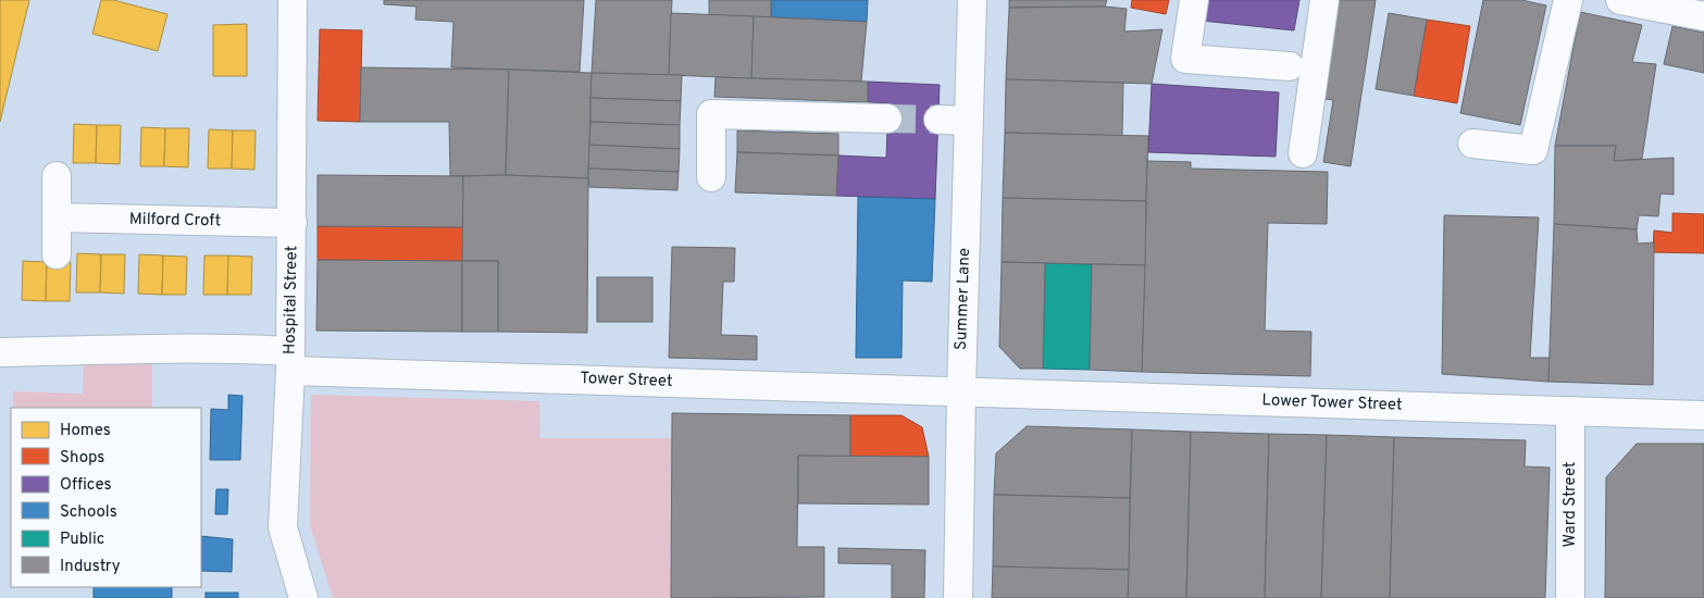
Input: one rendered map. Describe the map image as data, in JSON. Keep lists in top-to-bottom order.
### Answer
{
  "streets": {
    "street": [
      "Milford Croft",
      "Summer Lane",
      "Hospital Street",
      "Tower Street",
      "Lower Tower Street",
      "Ward Street"
    ]
  },
  "crossings": [
    ["Milford Croft", "Hospital Street"],
    ["Summer Lane", "Tower Street"],
    ["Summer Lane", "Lower Tower Street"],
    ["Hospital Street", "Tower Street"],
    ["Tower Street", "Lower Tower Street"],
    ["Lower Tower Street", "Ward Street"]
  ],
  "legend": [
    "Homes",
    "Shops",
    "Offices",
    "Schools",
    "Public",
    "Industry"
  ]
}
